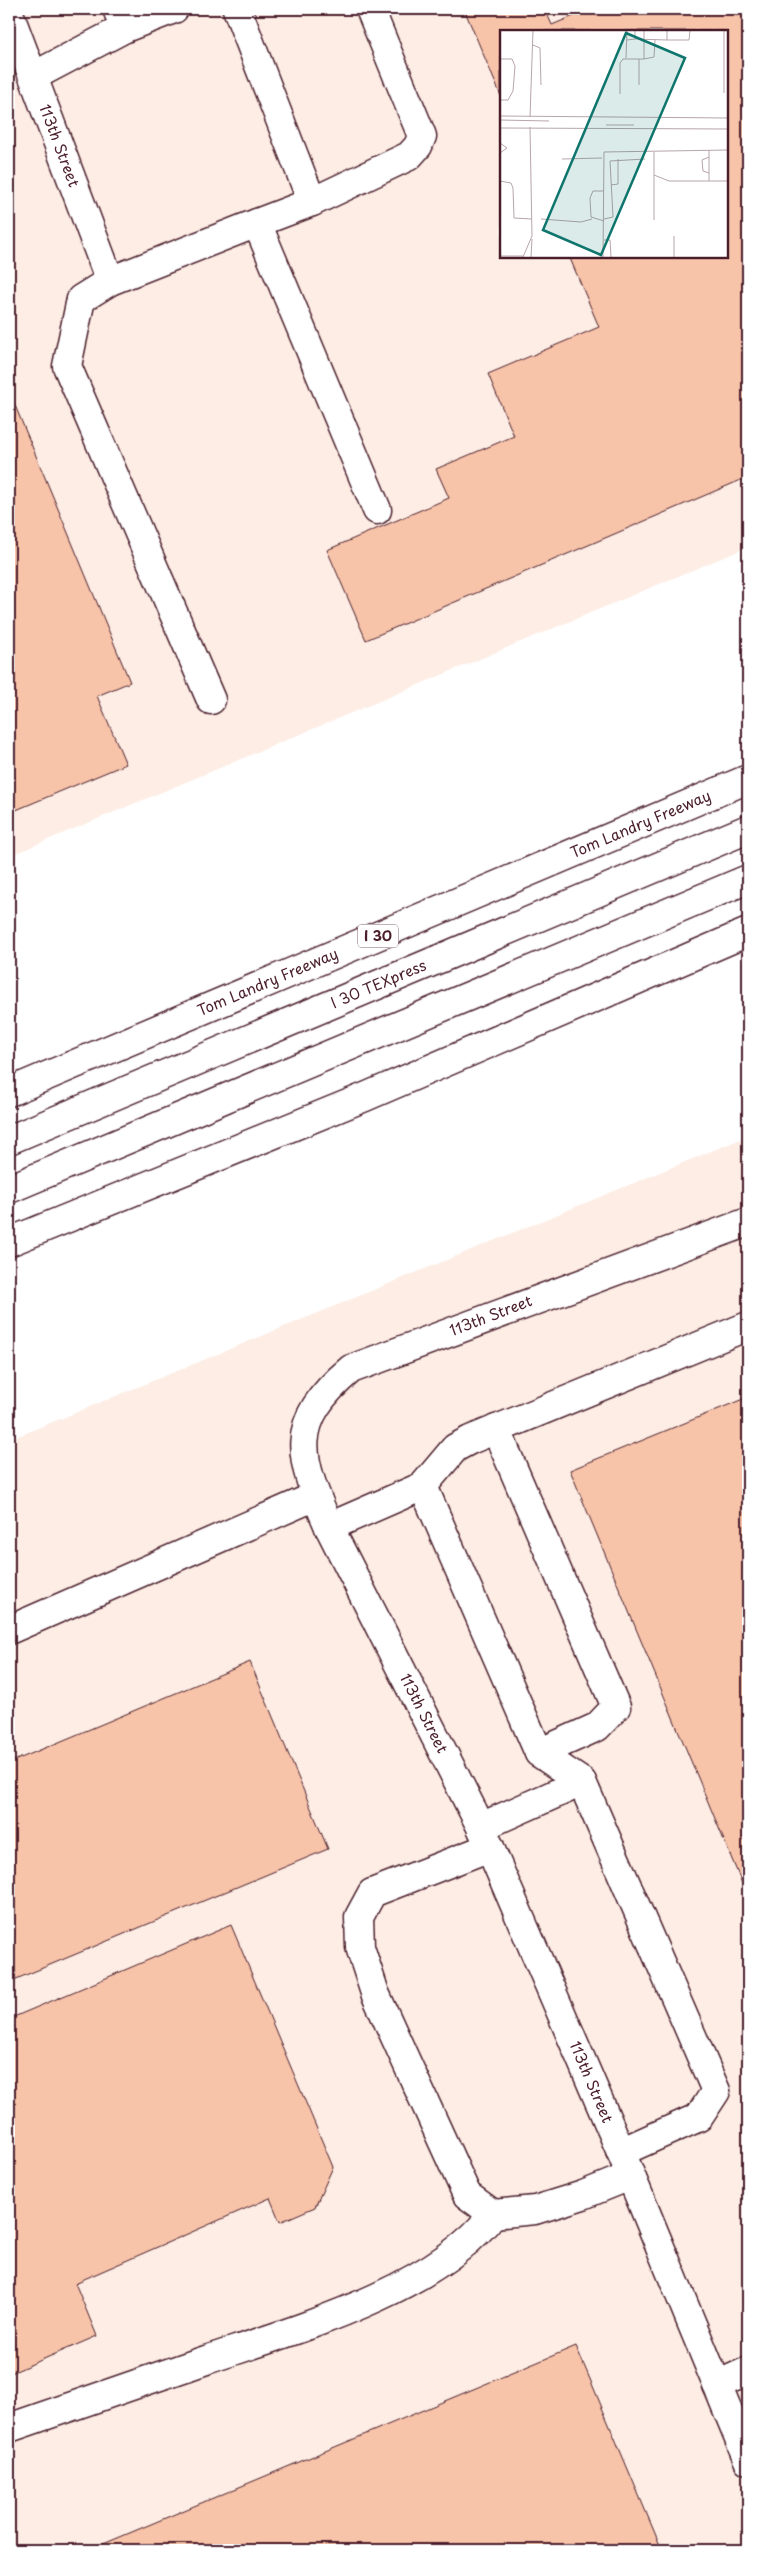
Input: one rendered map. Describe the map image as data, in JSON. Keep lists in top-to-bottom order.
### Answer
{
  "streets": {
    "main road": [
      "113th Street",
      "Tom Landry Freeway",
      "I 30",
      "I 30 TEXpress"
    ]
  }
}
